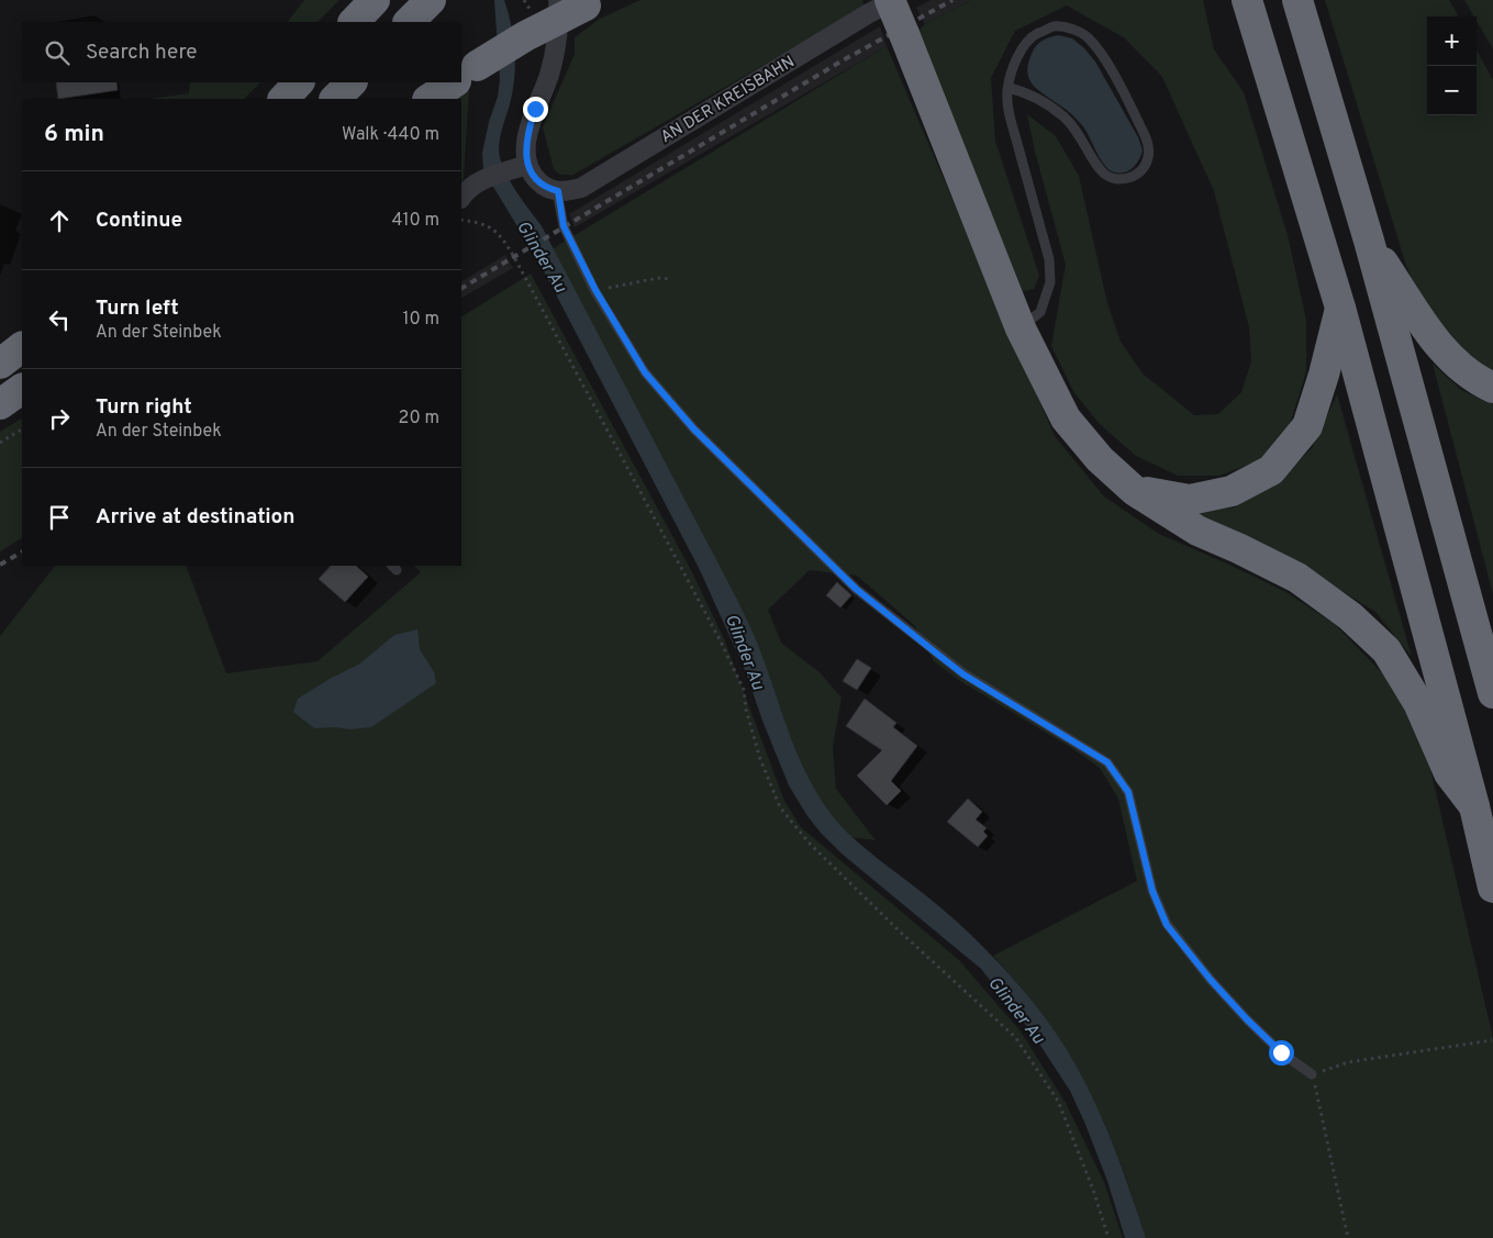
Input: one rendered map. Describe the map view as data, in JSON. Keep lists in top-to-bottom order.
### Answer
{
  "streets": {
    "street": ["AN DER KREISBAHN"]
  },
  "water": ["Glinder Au"],
  "page": {
    "map_buttons": ["+", "−"],
    "search": "Search here",
    "heading": ["6 min", "Walk · 440 m"],
    "list": [
      ["Continue", "410 m"],
      ["Turn left", "An der Steinbek", "10 m"],
      ["Turn right", "An der Steinbek", "20 m"],
      "Arrive at destination"
    ]
  }
}
